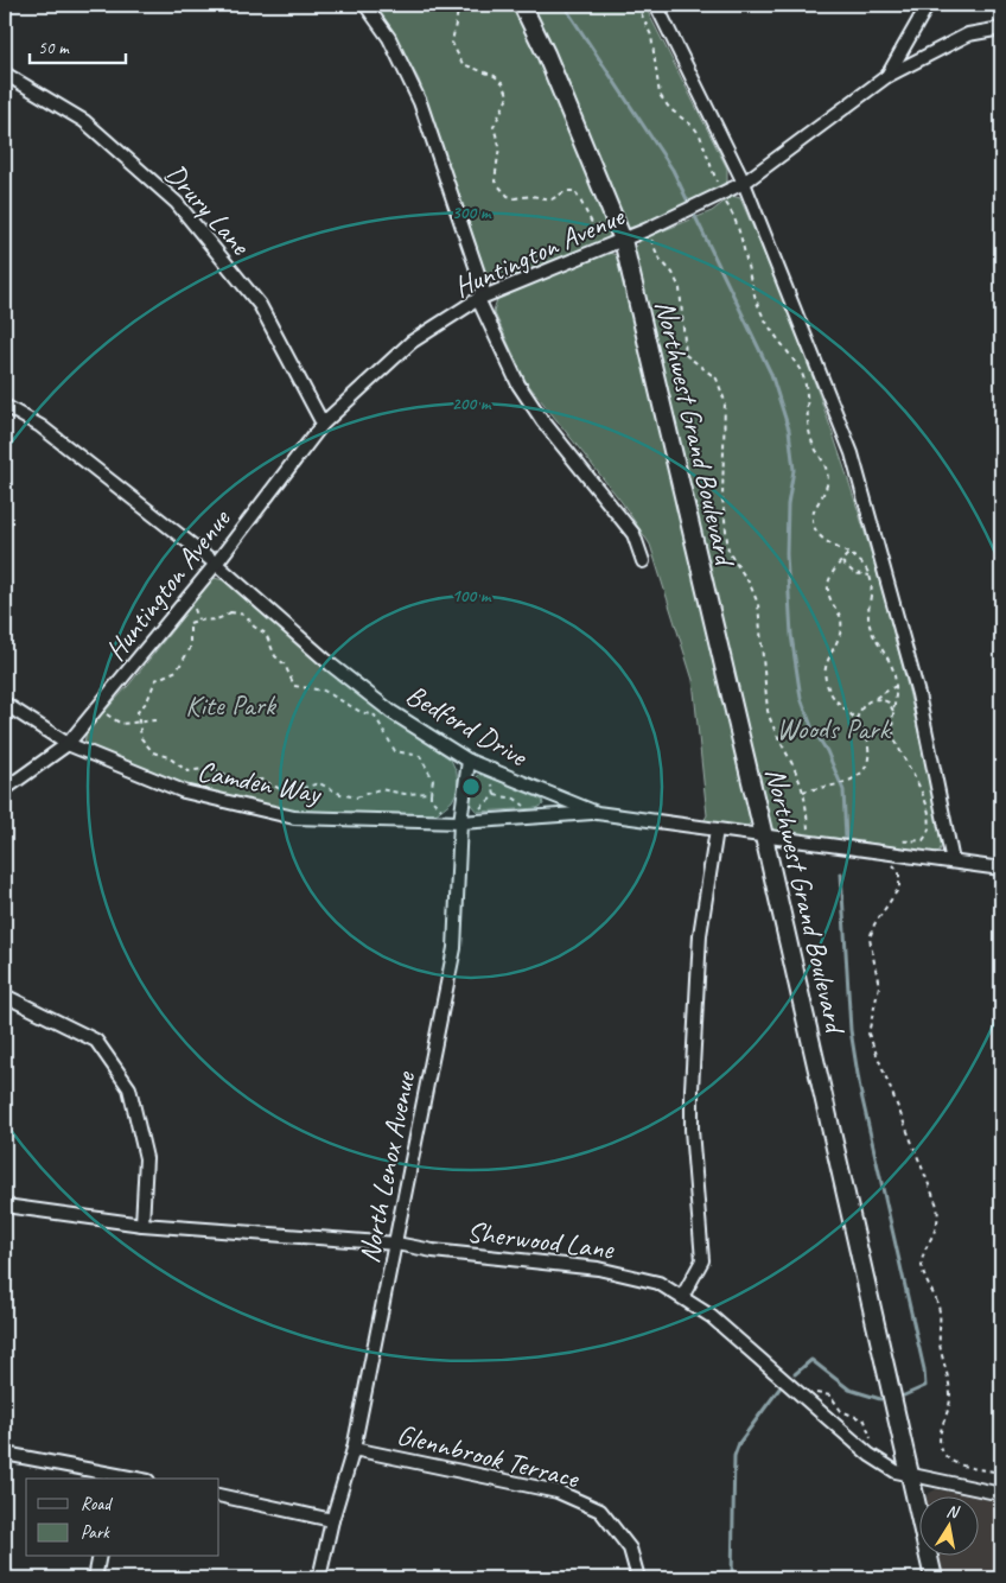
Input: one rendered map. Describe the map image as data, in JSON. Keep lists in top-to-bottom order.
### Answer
{
  "streets": {
    "street": [
      "Drury Lane",
      "Huntington Avenue",
      "Northwest Grand Boulevard",
      "Bedford Drive",
      "Camden Way",
      "North Lenox Avenue",
      "Sherwood Lane",
      "Glennbrook Terrace"
    ]
  },
  "crossings": [
    ["Drury Lane", "Huntington Avenue"],
    ["Huntington Avenue", "Northwest Grand Boulevard"],
    ["Huntington Avenue", "Bedford Drive"],
    ["Huntington Avenue", "Camden Way"],
    ["Northwest Grand Boulevard", "Bedford Drive"],
    ["Northwest Grand Boulevard", "Sherwood Lane"],
    ["Bedford Drive", "Camden Way"],
    ["Bedford Drive", "North Lenox Avenue"],
    ["Camden Way", "North Lenox Avenue"],
    ["North Lenox Avenue", "Sherwood Lane"],
    ["North Lenox Avenue", "Glennbrook Terrace"]
  ],
  "parks": ["Kite Park", "Woods Park"],
  "legend": ["Road", "Park"],
  "scale_bar": "50 m",
  "north": "top",
  "rings": ["300 m", "200 m", "100 m"]
}
